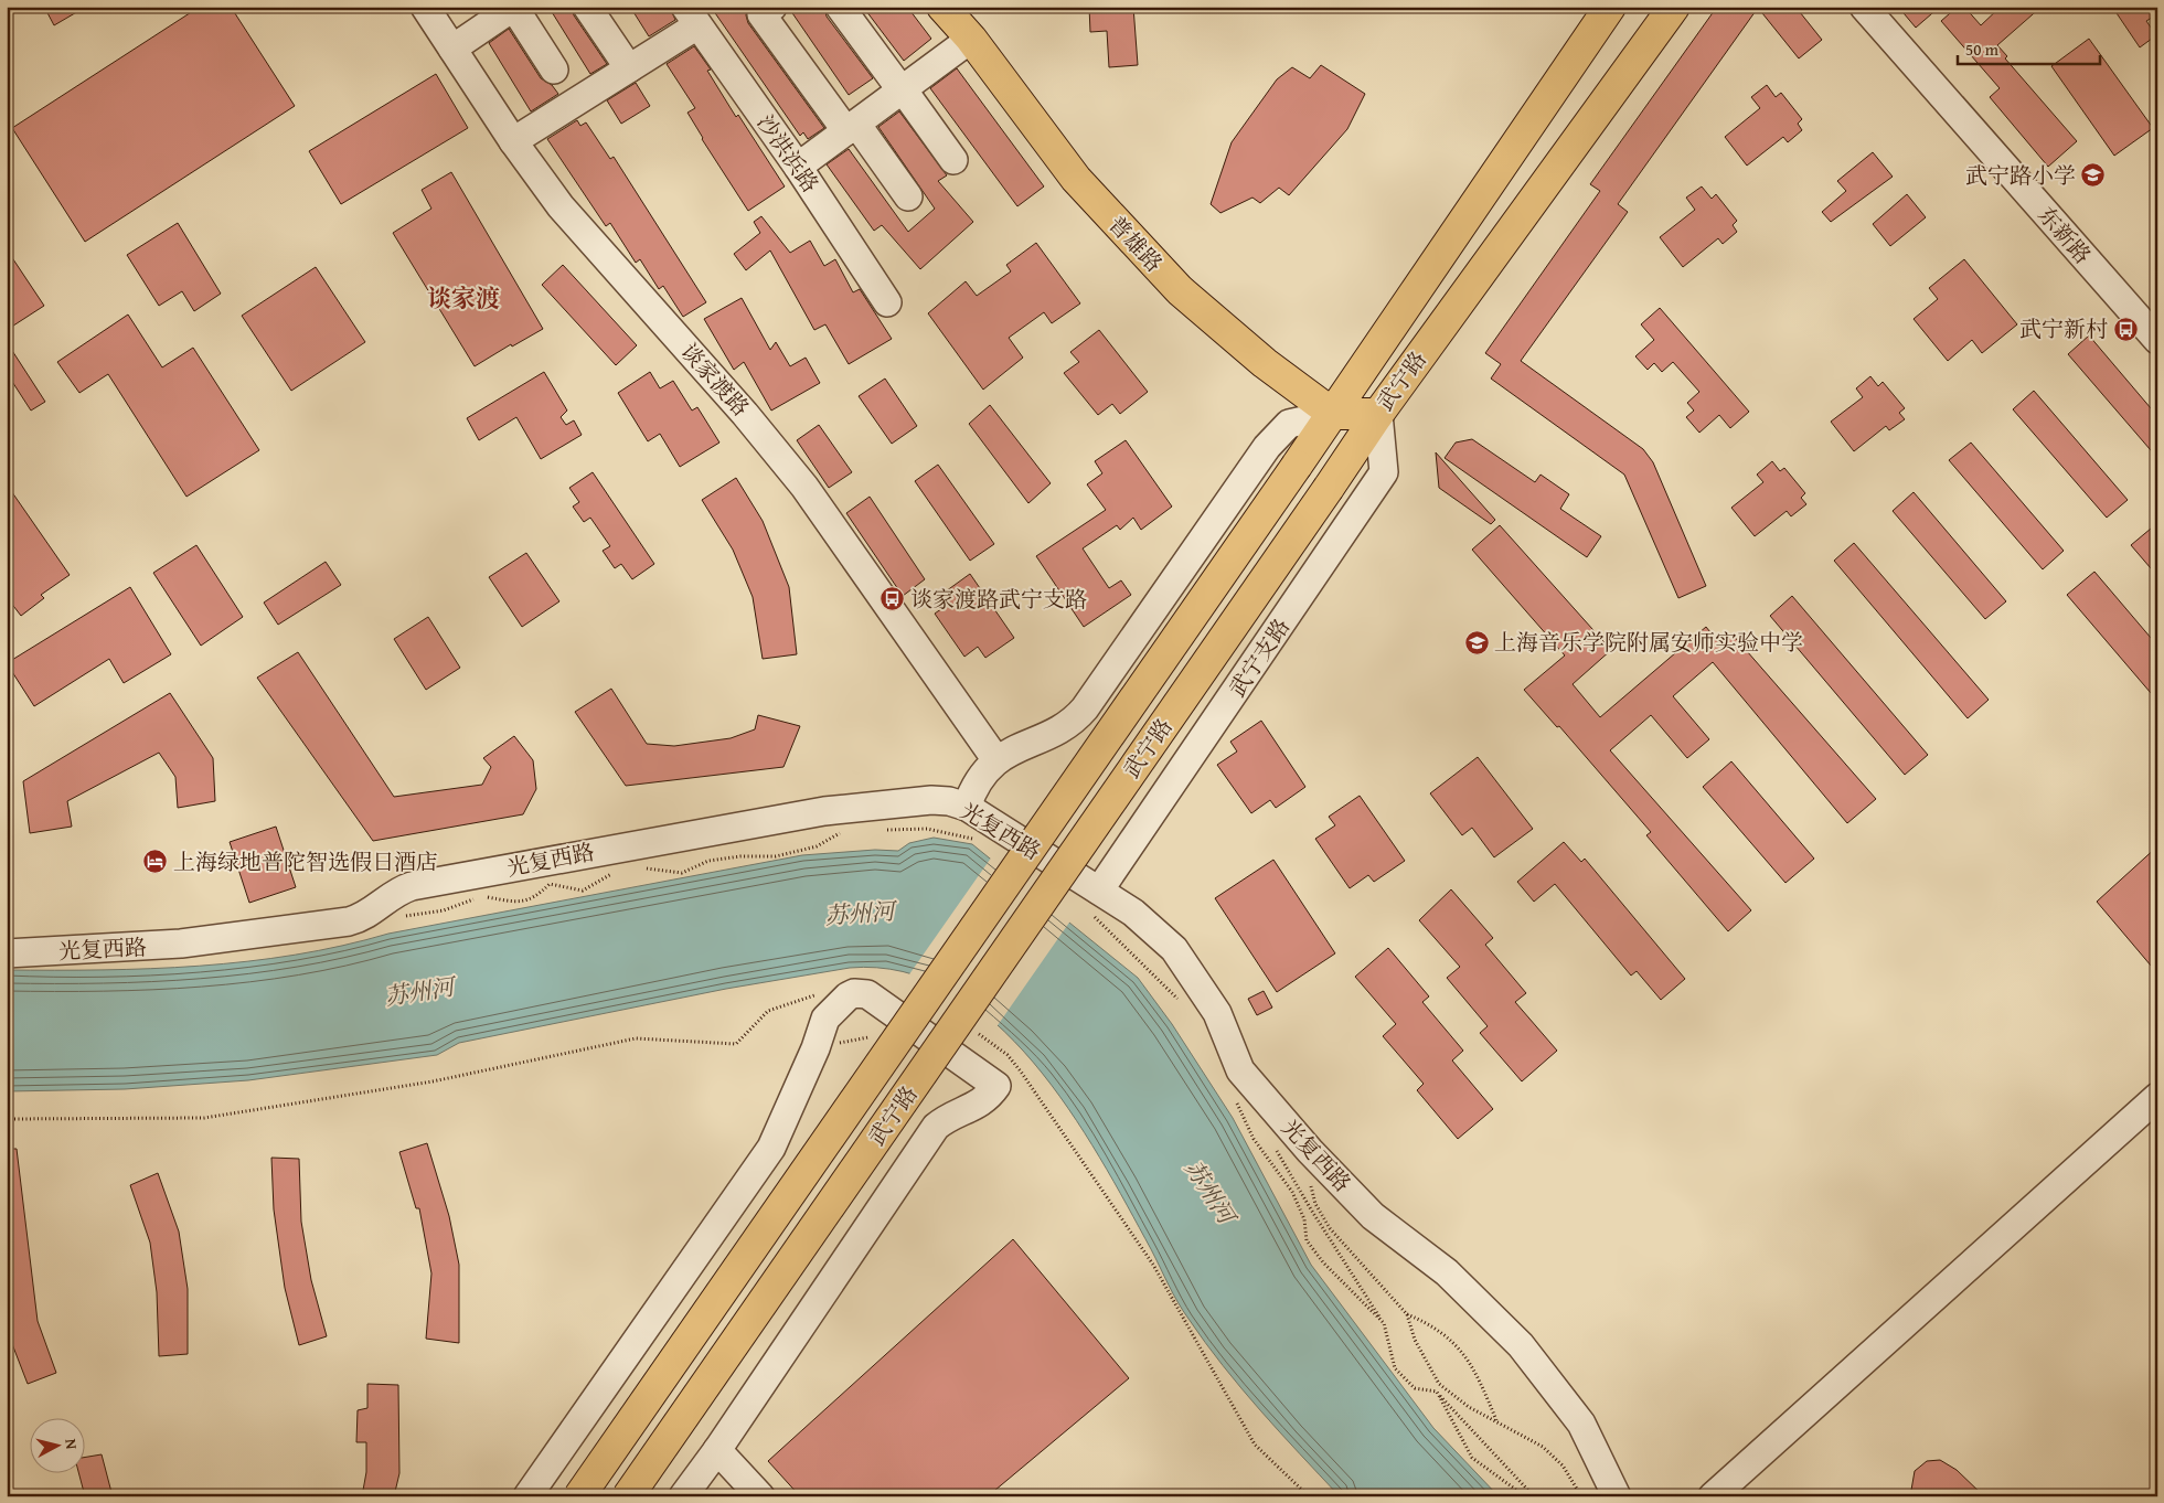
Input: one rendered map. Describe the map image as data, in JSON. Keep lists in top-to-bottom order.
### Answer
{
  "streets": {
    "main road": ["普雄路", "武宁路"],
    "street": [
      "沙洪浜路",
      "东新路",
      "谈家渡路",
      "武宁支路",
      "光复西路"
    ]
  },
  "crossings": [
    ["普雄路", "武宁路"],
    ["武宁路", "武宁支路"],
    ["武宁支路", "光复西路"]
  ],
  "districts": ["谈家渡"],
  "water": ["苏州河"],
  "places": {
    "school or university": ["武宁路小学", "上海音乐学院附属安师实验中学"],
    "bus stop": ["武宁新村", "谈家渡路武宁支路"],
    "hotel": ["上海绿地普陀智选假日酒店"]
  },
  "scale_bar": "50 m",
  "north": "right"
}
